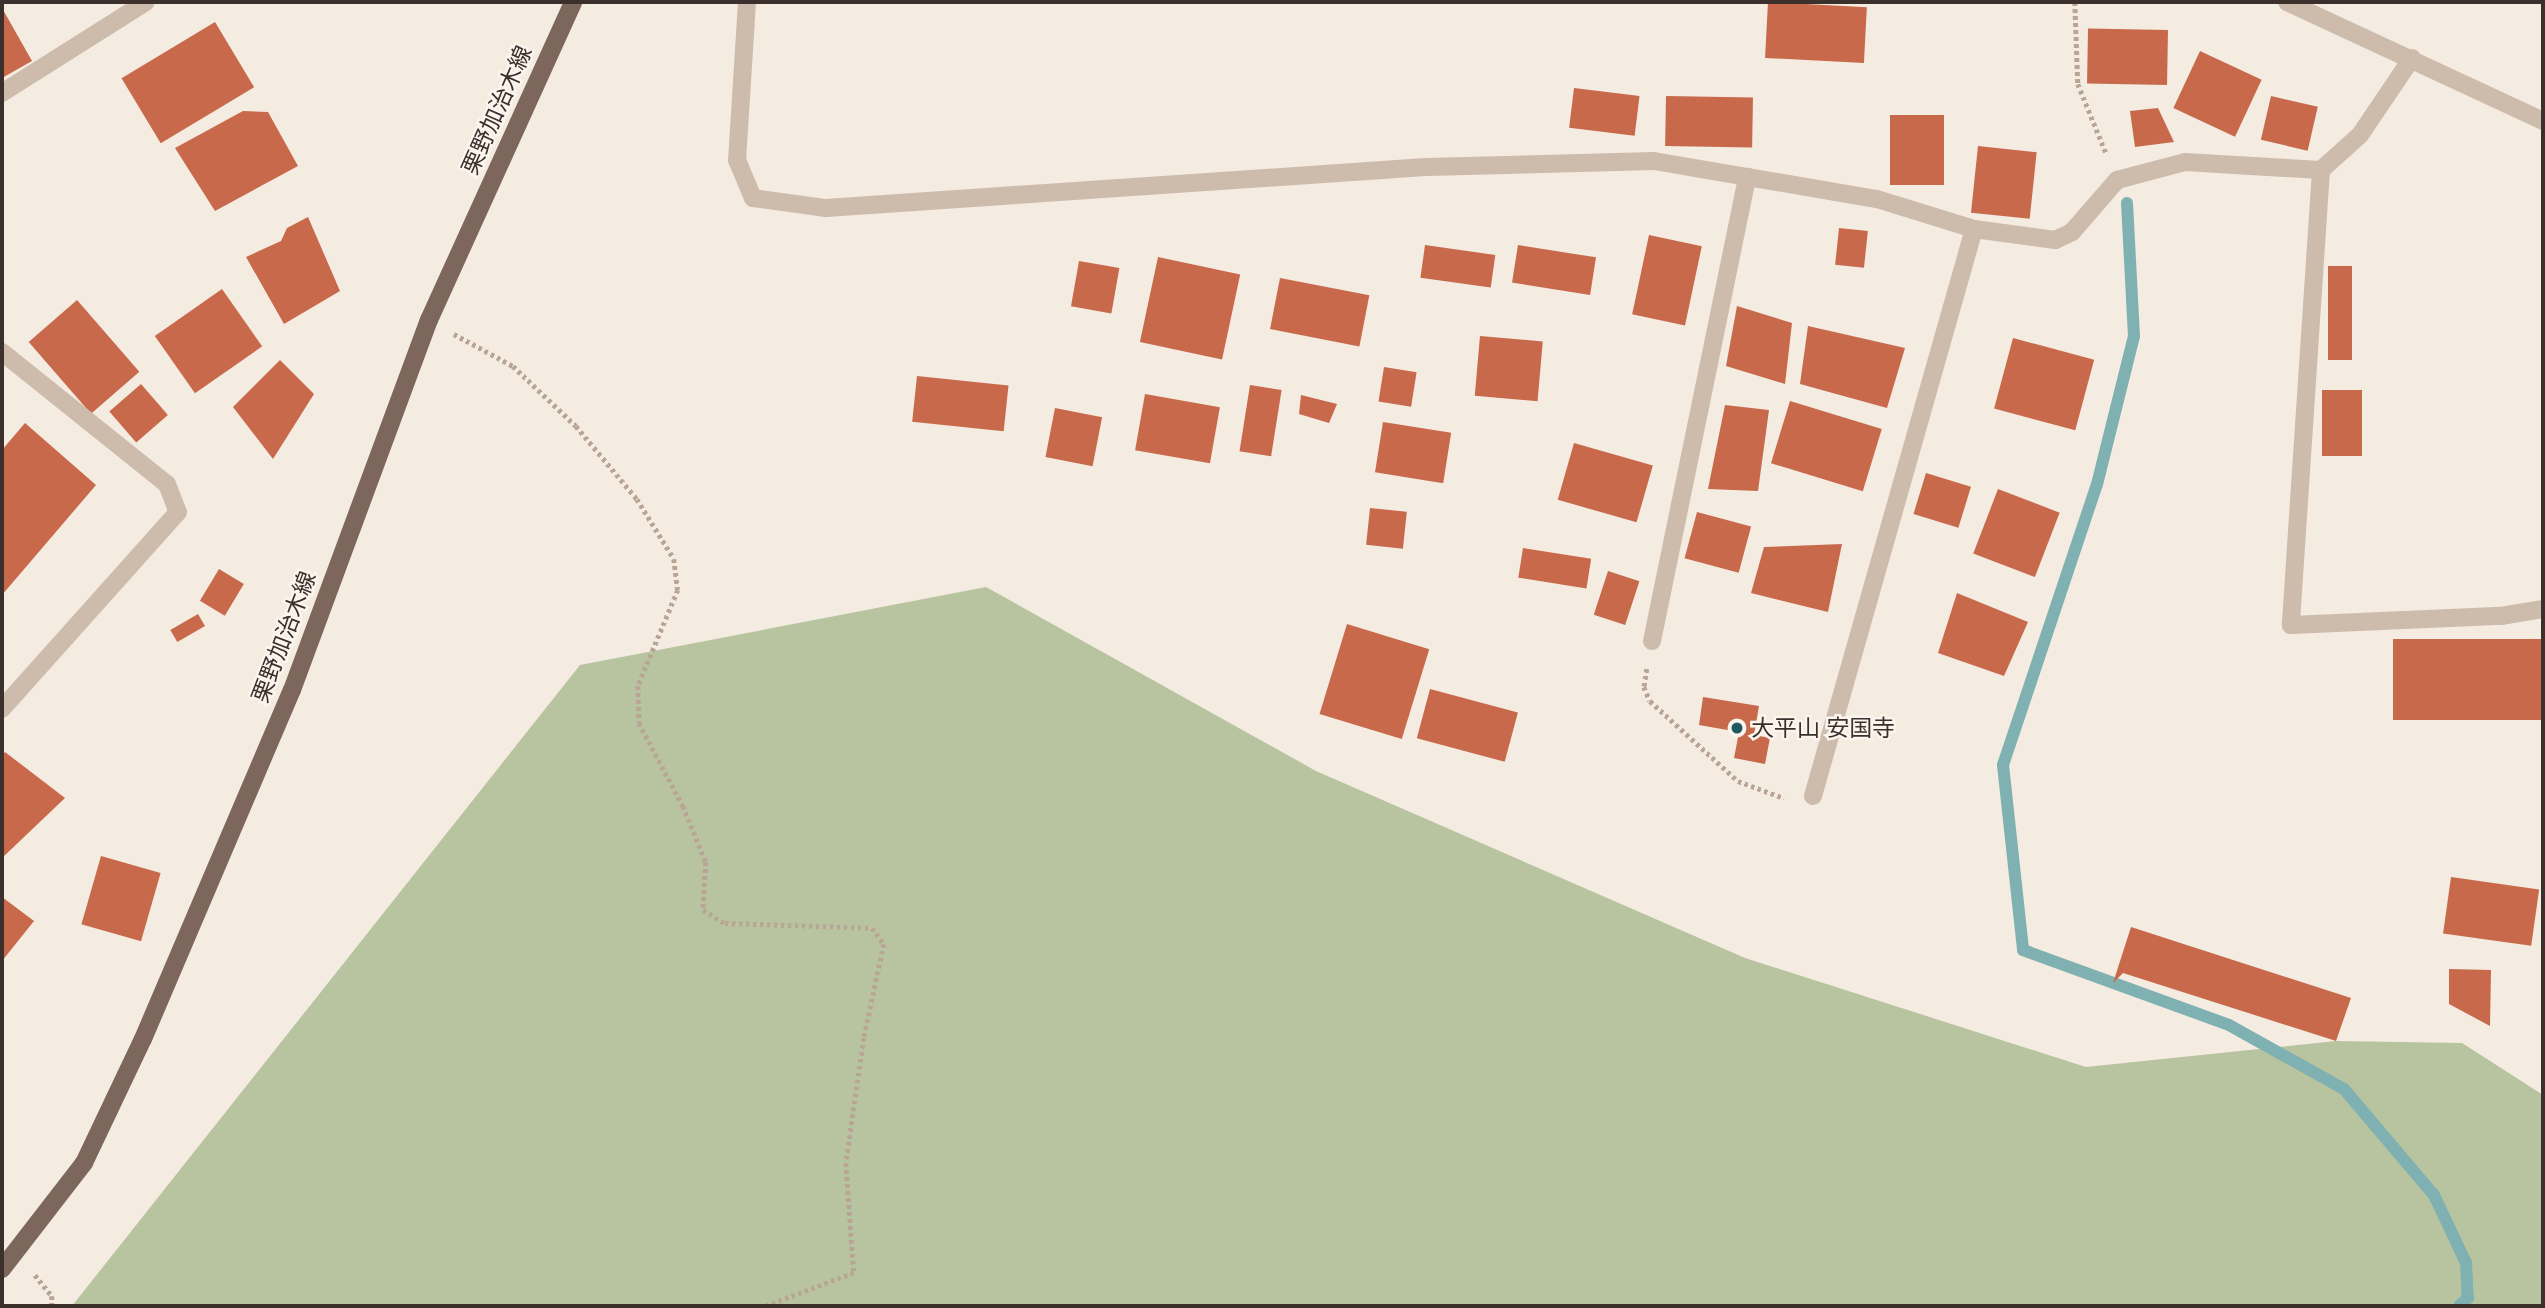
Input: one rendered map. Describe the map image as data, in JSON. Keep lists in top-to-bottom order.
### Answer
{
  "streets": {
    "main road": ["栗野加治木線"]
  },
  "places": ["大平山 安国寺"]
}
